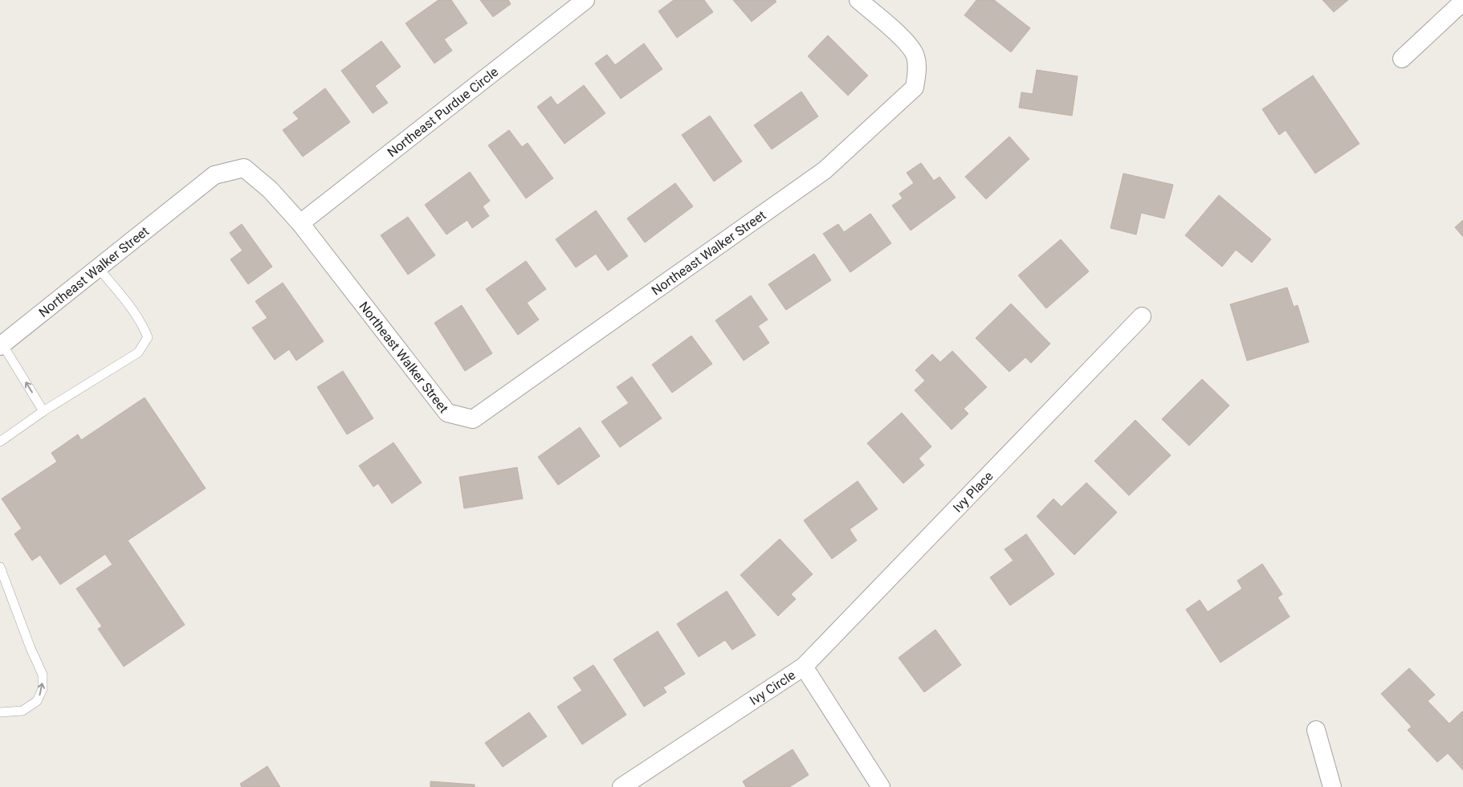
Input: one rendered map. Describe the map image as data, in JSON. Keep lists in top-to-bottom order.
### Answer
{
  "streets": {
    "street": [
      "Northeast Purdue Circle",
      "Northeast Walker Street",
      "Ivy Place",
      "Ivy Circle"
    ]
  },
  "crossings": [
    ["Northeast Purdue Circle", "Northeast Walker Street"],
    ["Ivy Place", "Ivy Circle"]
  ]
}
